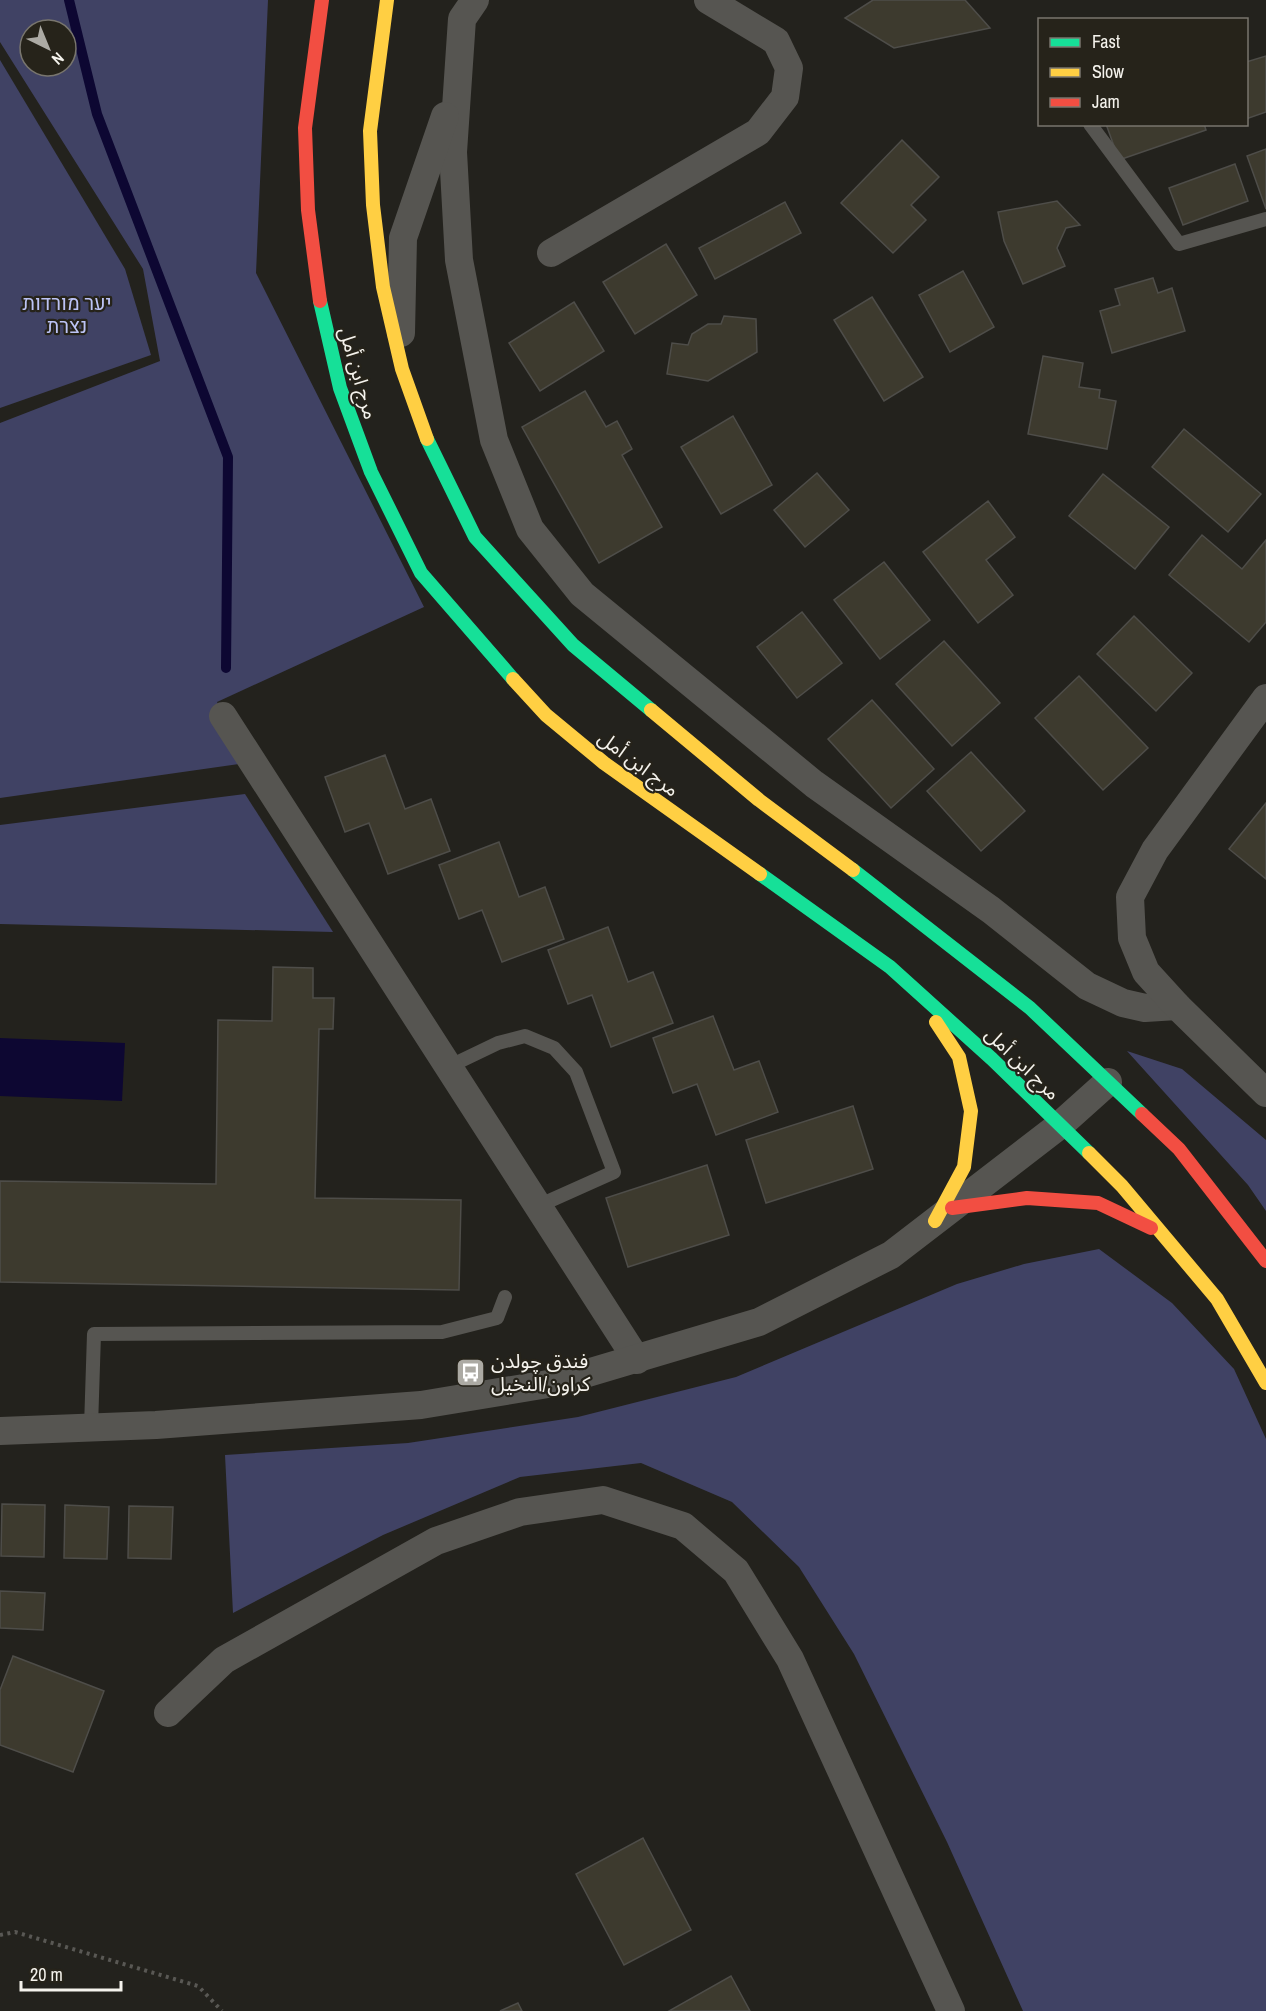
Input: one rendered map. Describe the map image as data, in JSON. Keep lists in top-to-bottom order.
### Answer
{
  "streets": {
    "street": ["مرج ابن أمل"]
  },
  "parks": ["יער מורדות נצרת"],
  "places": {
    "bus stop": ["فندق چولدن كراون/النخيل"]
  },
  "legend": ["Fast", "Slow", "Jam"],
  "scale_bar": "20 m",
  "north": "bottom right"
}
